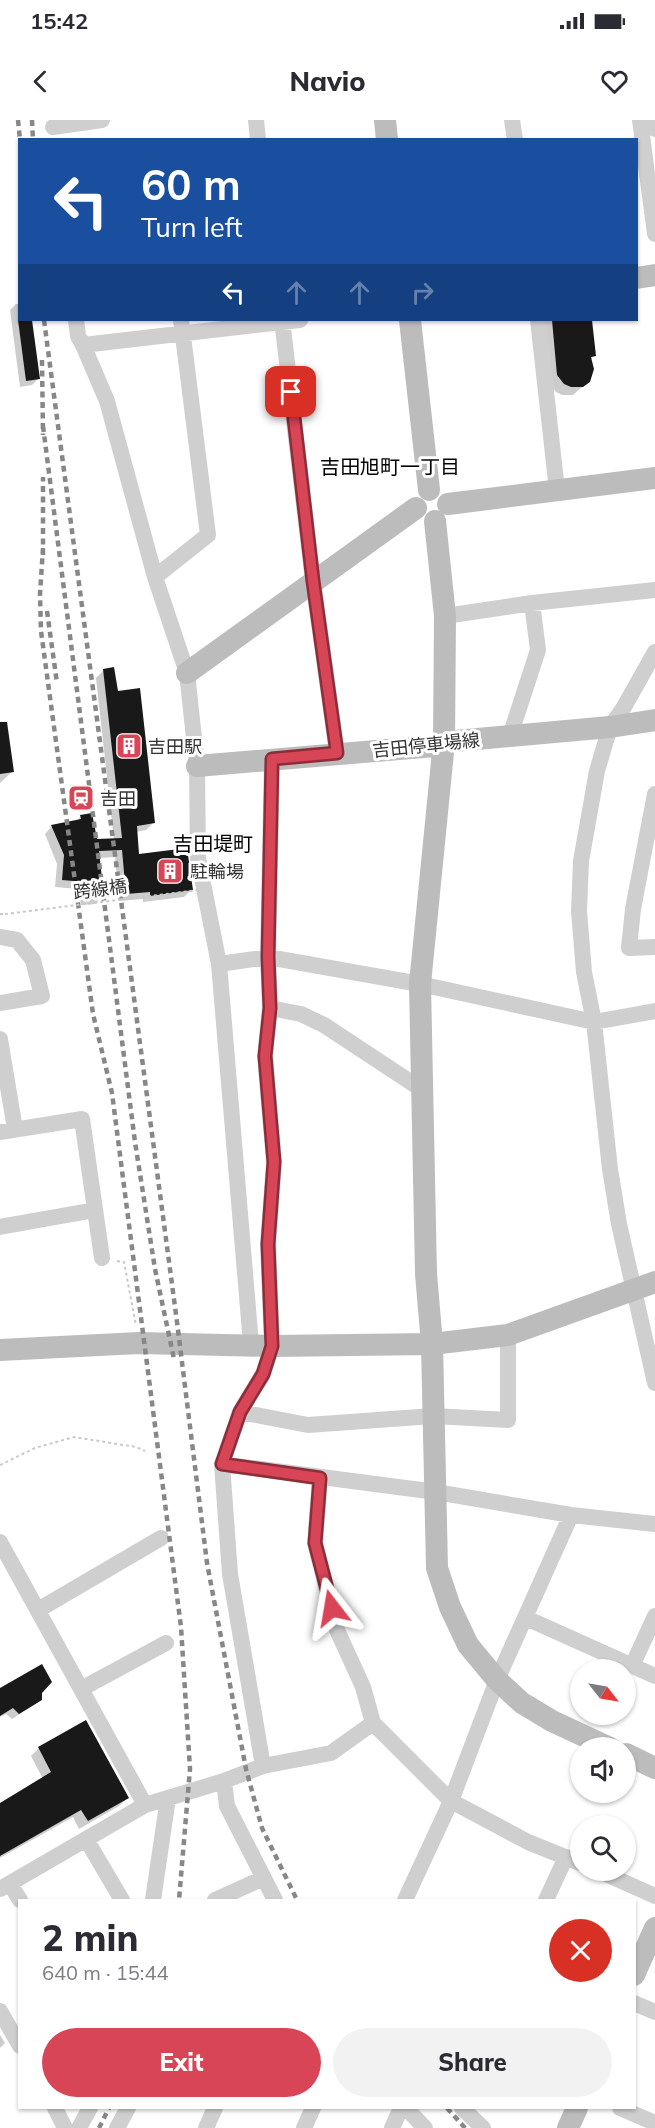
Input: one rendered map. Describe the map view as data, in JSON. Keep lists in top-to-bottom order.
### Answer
{
  "streets": {
    "street": ["吉田停車場線"],
    "path": ["跨線橋"]
  },
  "districts": ["吉田旭町一丁目", "吉田堤町"],
  "places": {
    "building": ["吉田駅", "駐輪場"],
    "station": ["吉田"]
  },
  "north": "bottom right",
  "page": {
    "status": "15:42",
    "header": "Navio",
    "turn": ["60 m", "Turn left"],
    "heading": ["2 min", "640 m · 15:44"],
    "buttons": ["Exit", "Share"]
  }
}
